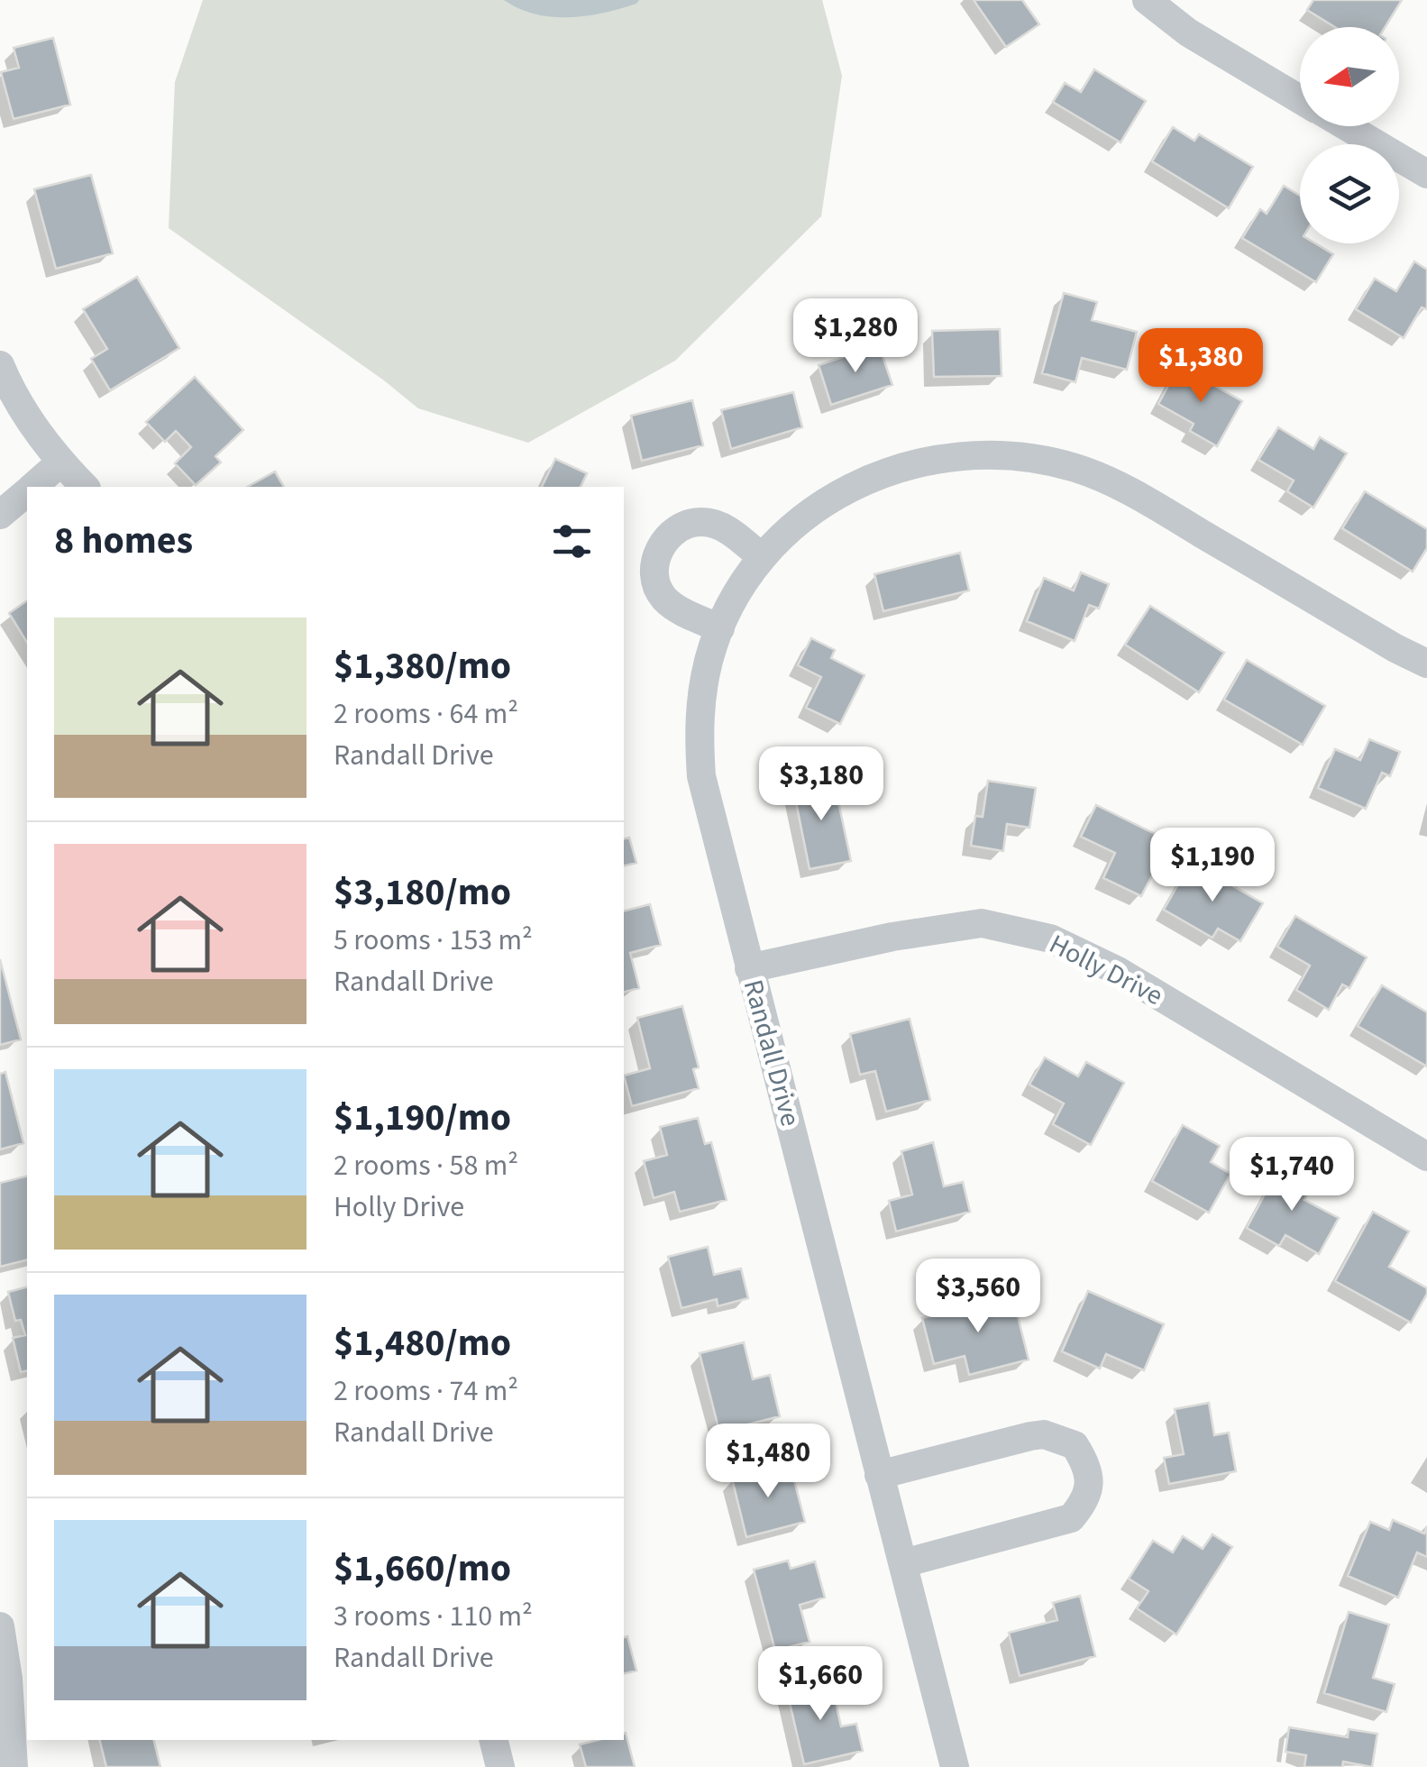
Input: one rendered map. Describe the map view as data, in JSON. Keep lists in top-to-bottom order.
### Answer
{
  "streets": {
    "street": ["Holly Drive", "Randall Drive"]
  },
  "crossings": [
    ["Holly Drive", "Randall Drive"]
  ],
  "north": "left",
  "page": {
    "price": [
      "$1,280",
      "$1,380",
      "$3,180",
      "$1,190",
      "$1,740",
      "$3,560",
      "$1,480",
      "$1,660"
    ],
    "heading": "8 homes",
    "list": [
      {
        "name": "$1,380/mo",
        "note": "2 rooms · 64 m² · Randall Drive"
      },
      {
        "name": "$3,180/mo",
        "note": "5 rooms · 153 m² · Randall Drive"
      },
      {
        "name": "$1,190/mo",
        "note": "2 rooms · 58 m² · Holly Drive"
      },
      {
        "name": "$1,480/mo",
        "note": "2 rooms · 74 m² · Randall Drive"
      },
      {
        "name": "$1,660/mo",
        "note": "3 rooms · 110 m² · Randall Drive"
      }
    ]
  }
}
